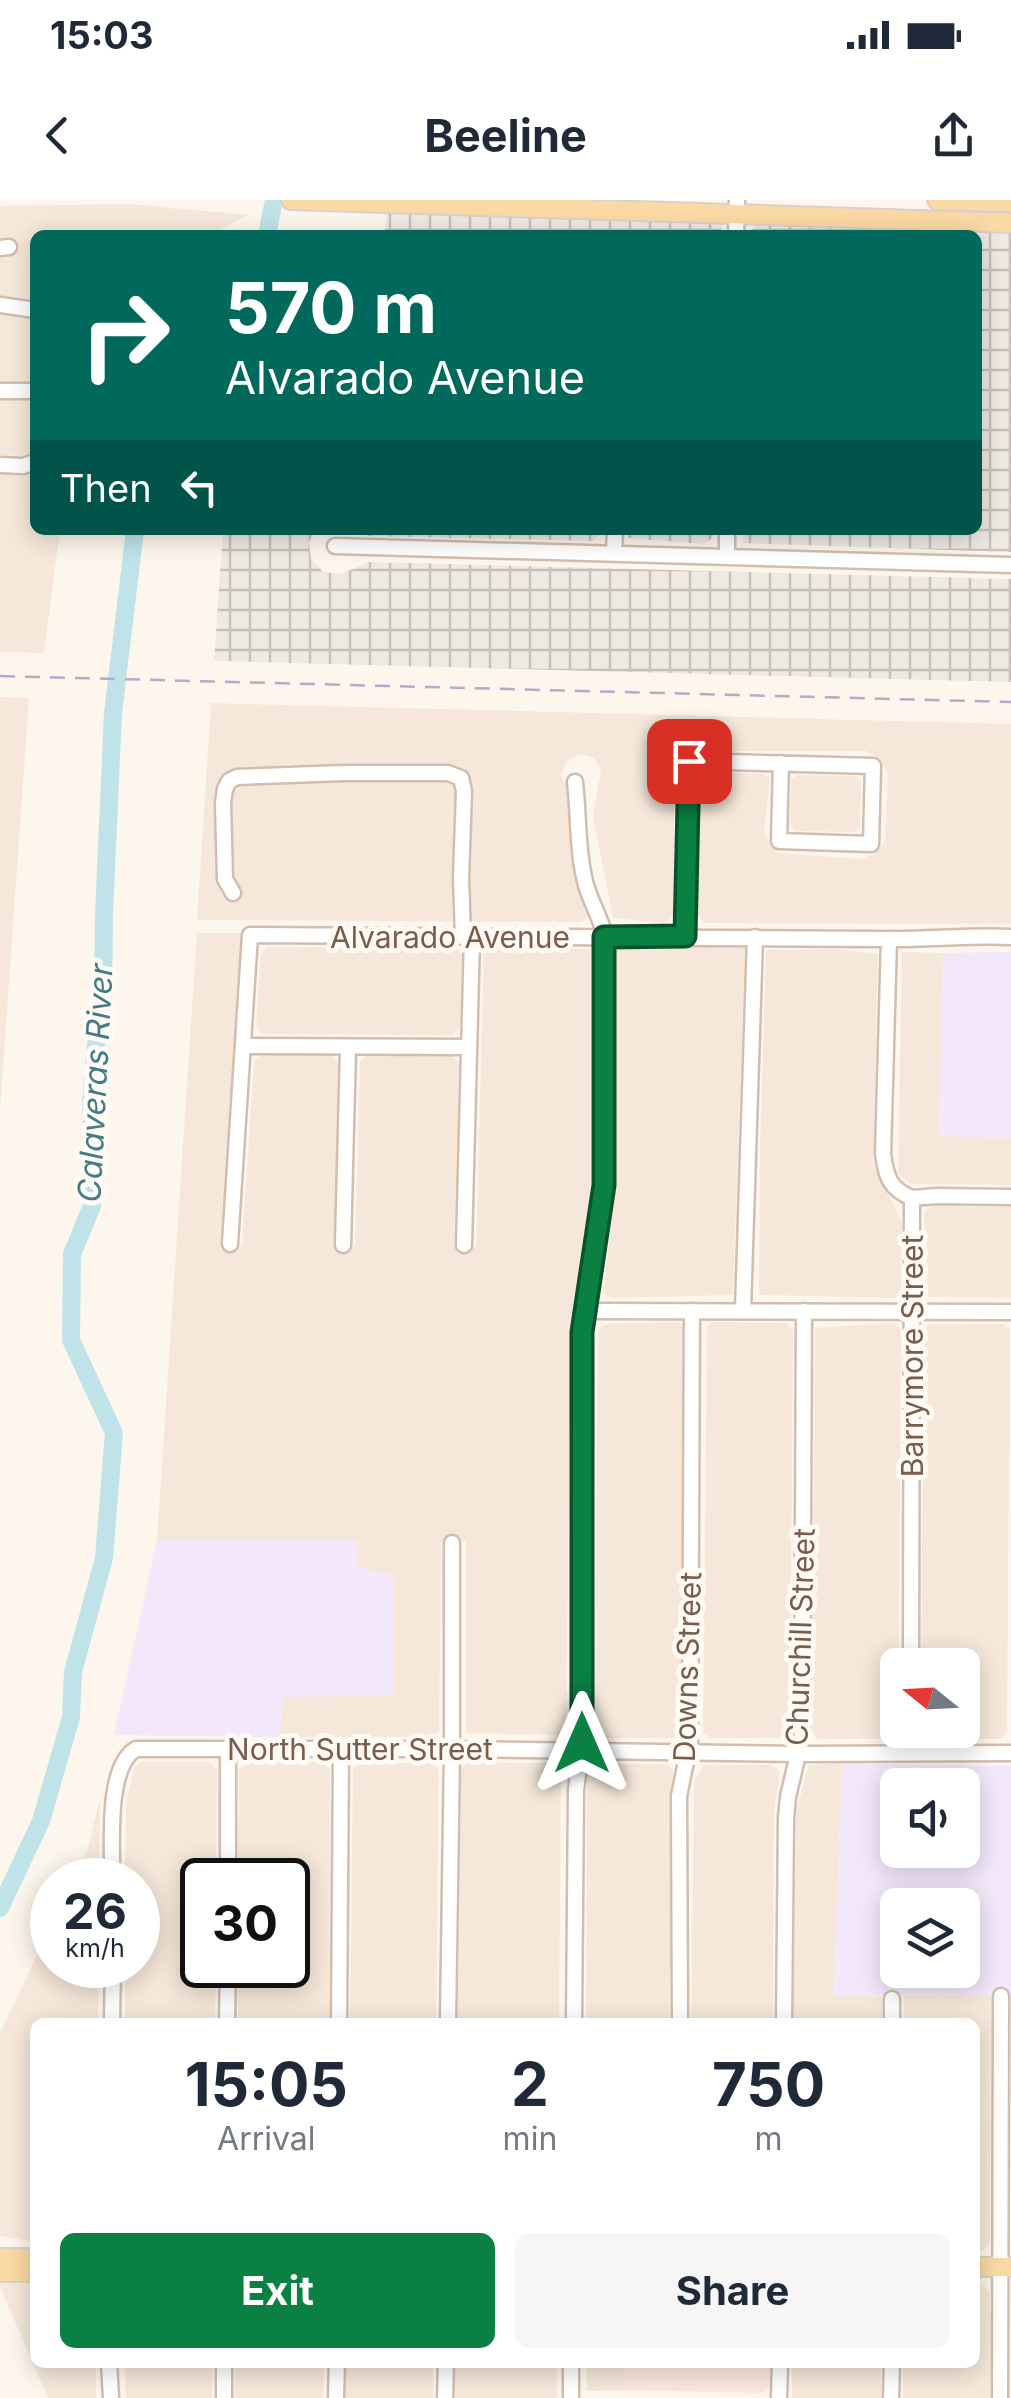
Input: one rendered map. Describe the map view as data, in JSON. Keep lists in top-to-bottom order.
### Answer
{
  "streets": {
    "street": [
      "Alvarado Avenue",
      "Barrymore Street",
      "Churchill Street",
      "Downs Street",
      "North Sutter Street"
    ]
  },
  "crossings": [
    ["Alvarado Avenue", "Barrymore Street"],
    ["Churchill Street", "North Sutter Street"],
    ["Downs Street", "North Sutter Street"]
  ],
  "water": ["Calaveras River"],
  "north": "left",
  "page": {
    "status": "15:03",
    "header": "Beeline",
    "turn": ["570 m", "Alvarado Avenue"],
    "then": "Then",
    "speed": "26 km/h",
    "limit": "30",
    "eta": [
      "15:05",
      "Arrival",
      "2",
      "min",
      "750",
      "m"
    ],
    "buttons": ["Exit", "Share"]
  }
}
